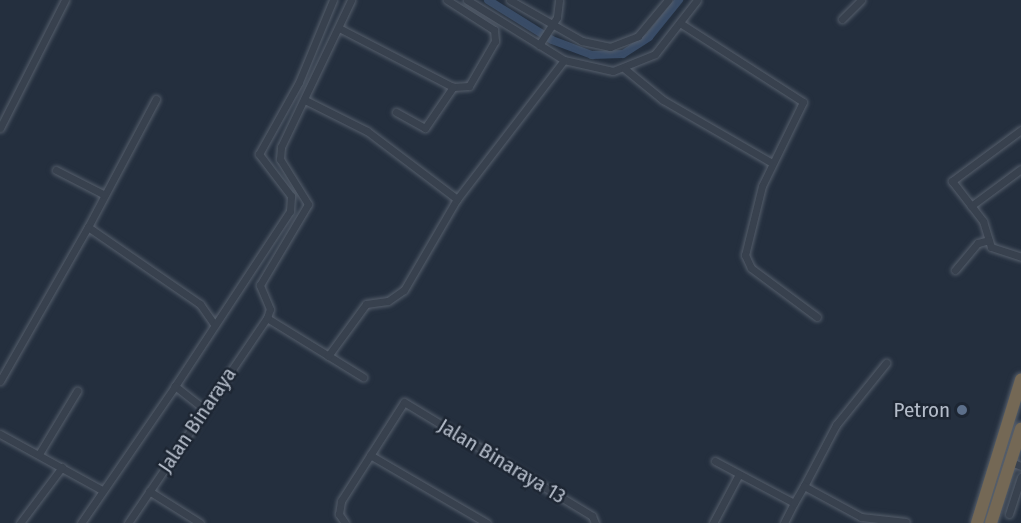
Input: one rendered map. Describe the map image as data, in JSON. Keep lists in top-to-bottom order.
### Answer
{
  "streets": {
    "street": ["Jalan Binaraya", "Jalan Binaraya 13"]
  },
  "places": ["Petron"]
}
